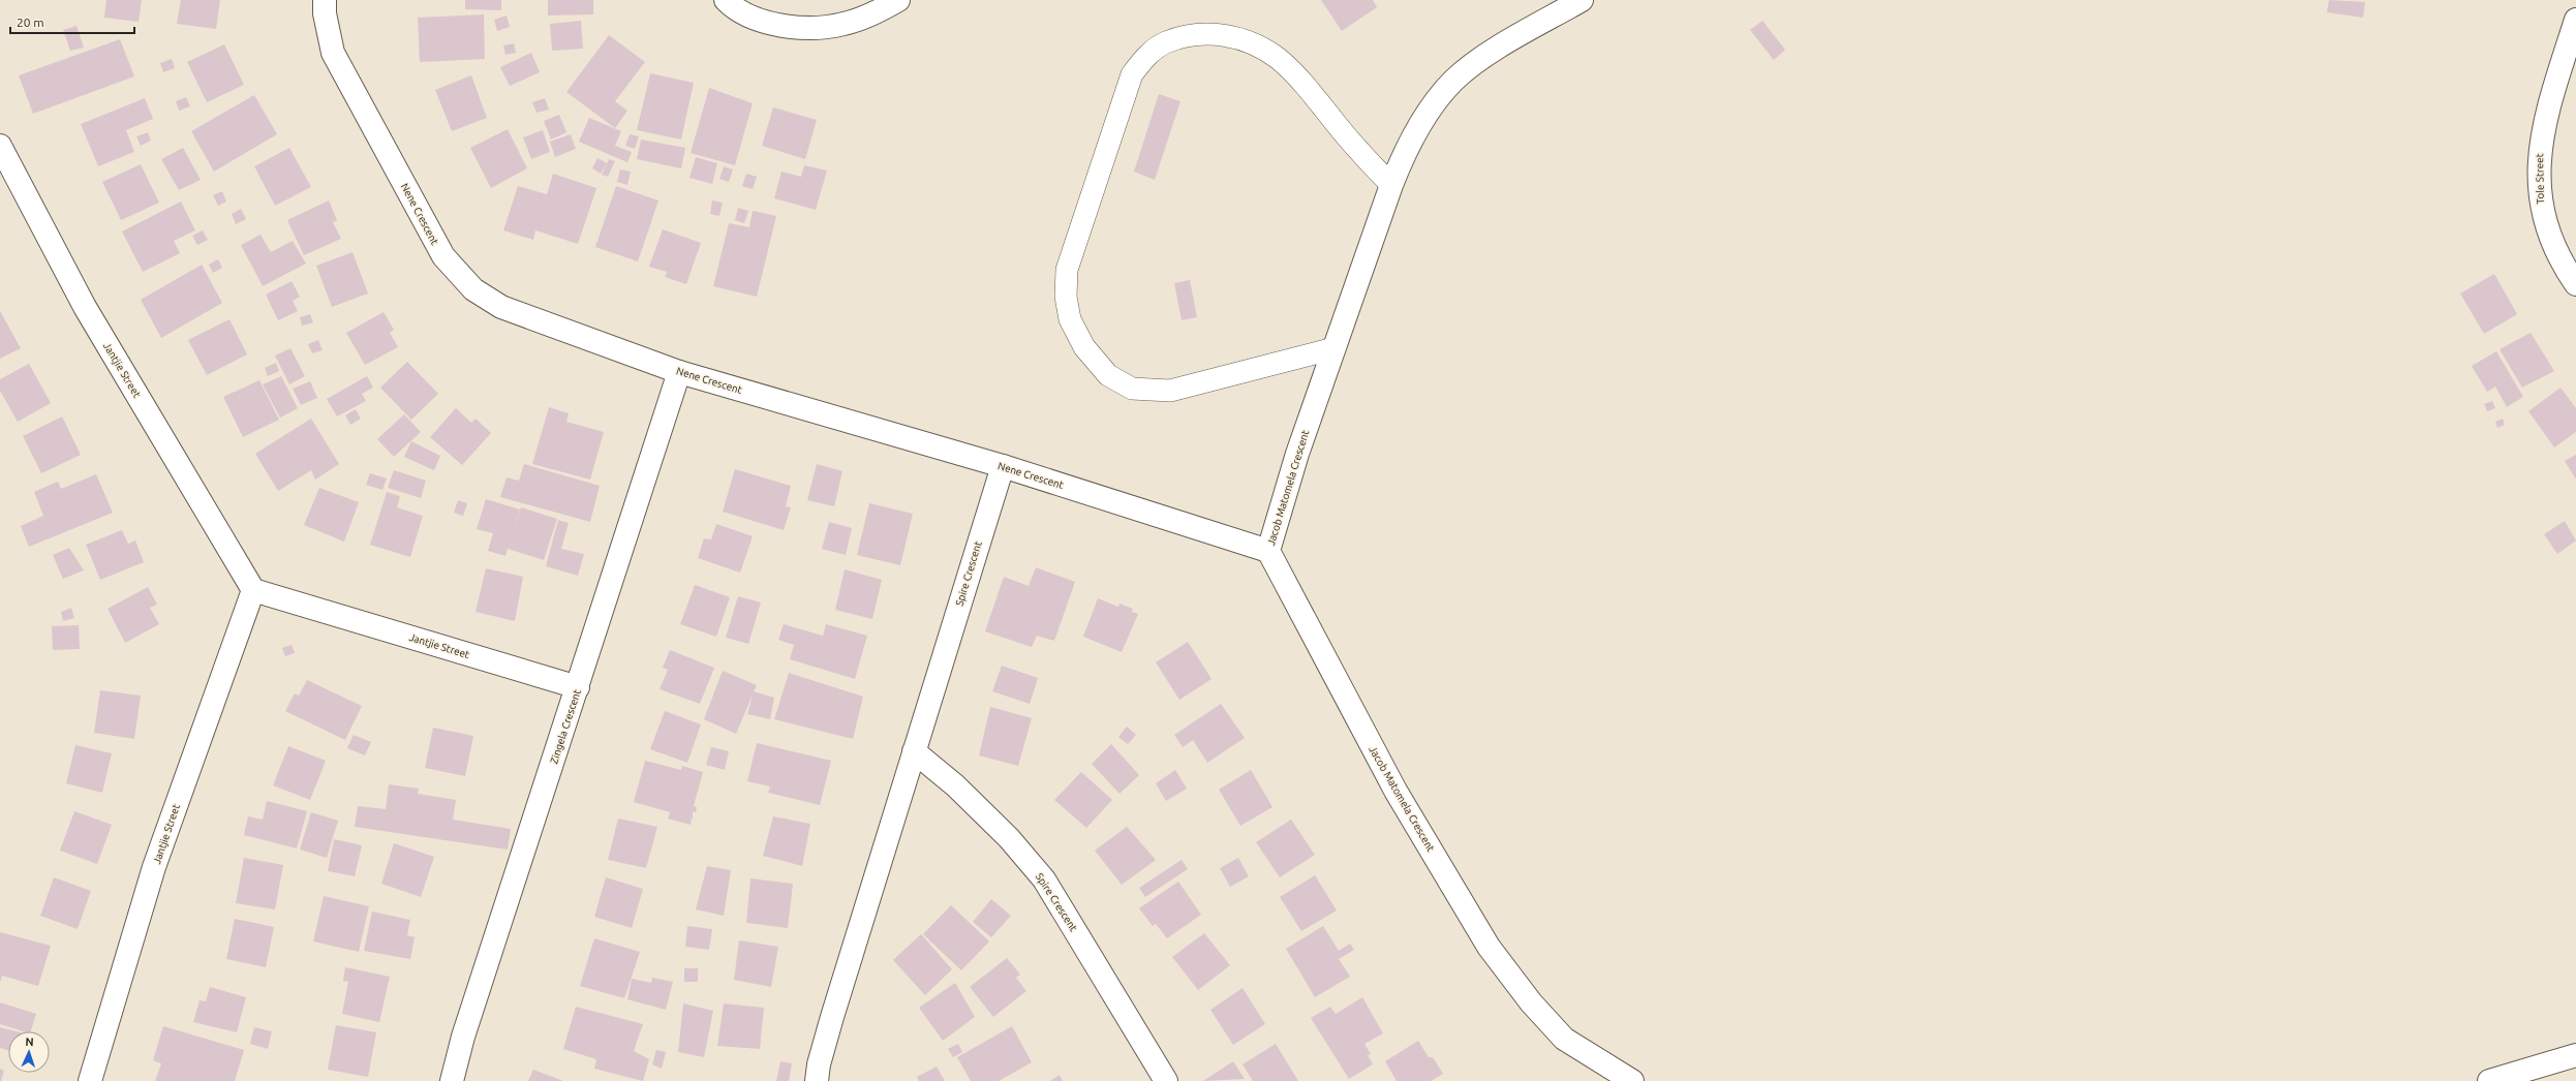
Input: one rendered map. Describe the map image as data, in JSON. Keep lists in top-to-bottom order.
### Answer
{
  "streets": {
    "street": [
      "Tole Street",
      "Nene Crescent",
      "Jantjie Street",
      "Jacob Matomela Crescent",
      "Spire Crescent",
      "Zingela Crescent"
    ]
  },
  "crossings": [
    ["Nene Crescent", "Jacob Matomela Crescent"],
    ["Nene Crescent", "Spire Crescent"],
    ["Nene Crescent", "Zingela Crescent"],
    ["Jantjie Street", "Zingela Crescent"]
  ],
  "scale_bar": "20 m",
  "north": "top"
}
